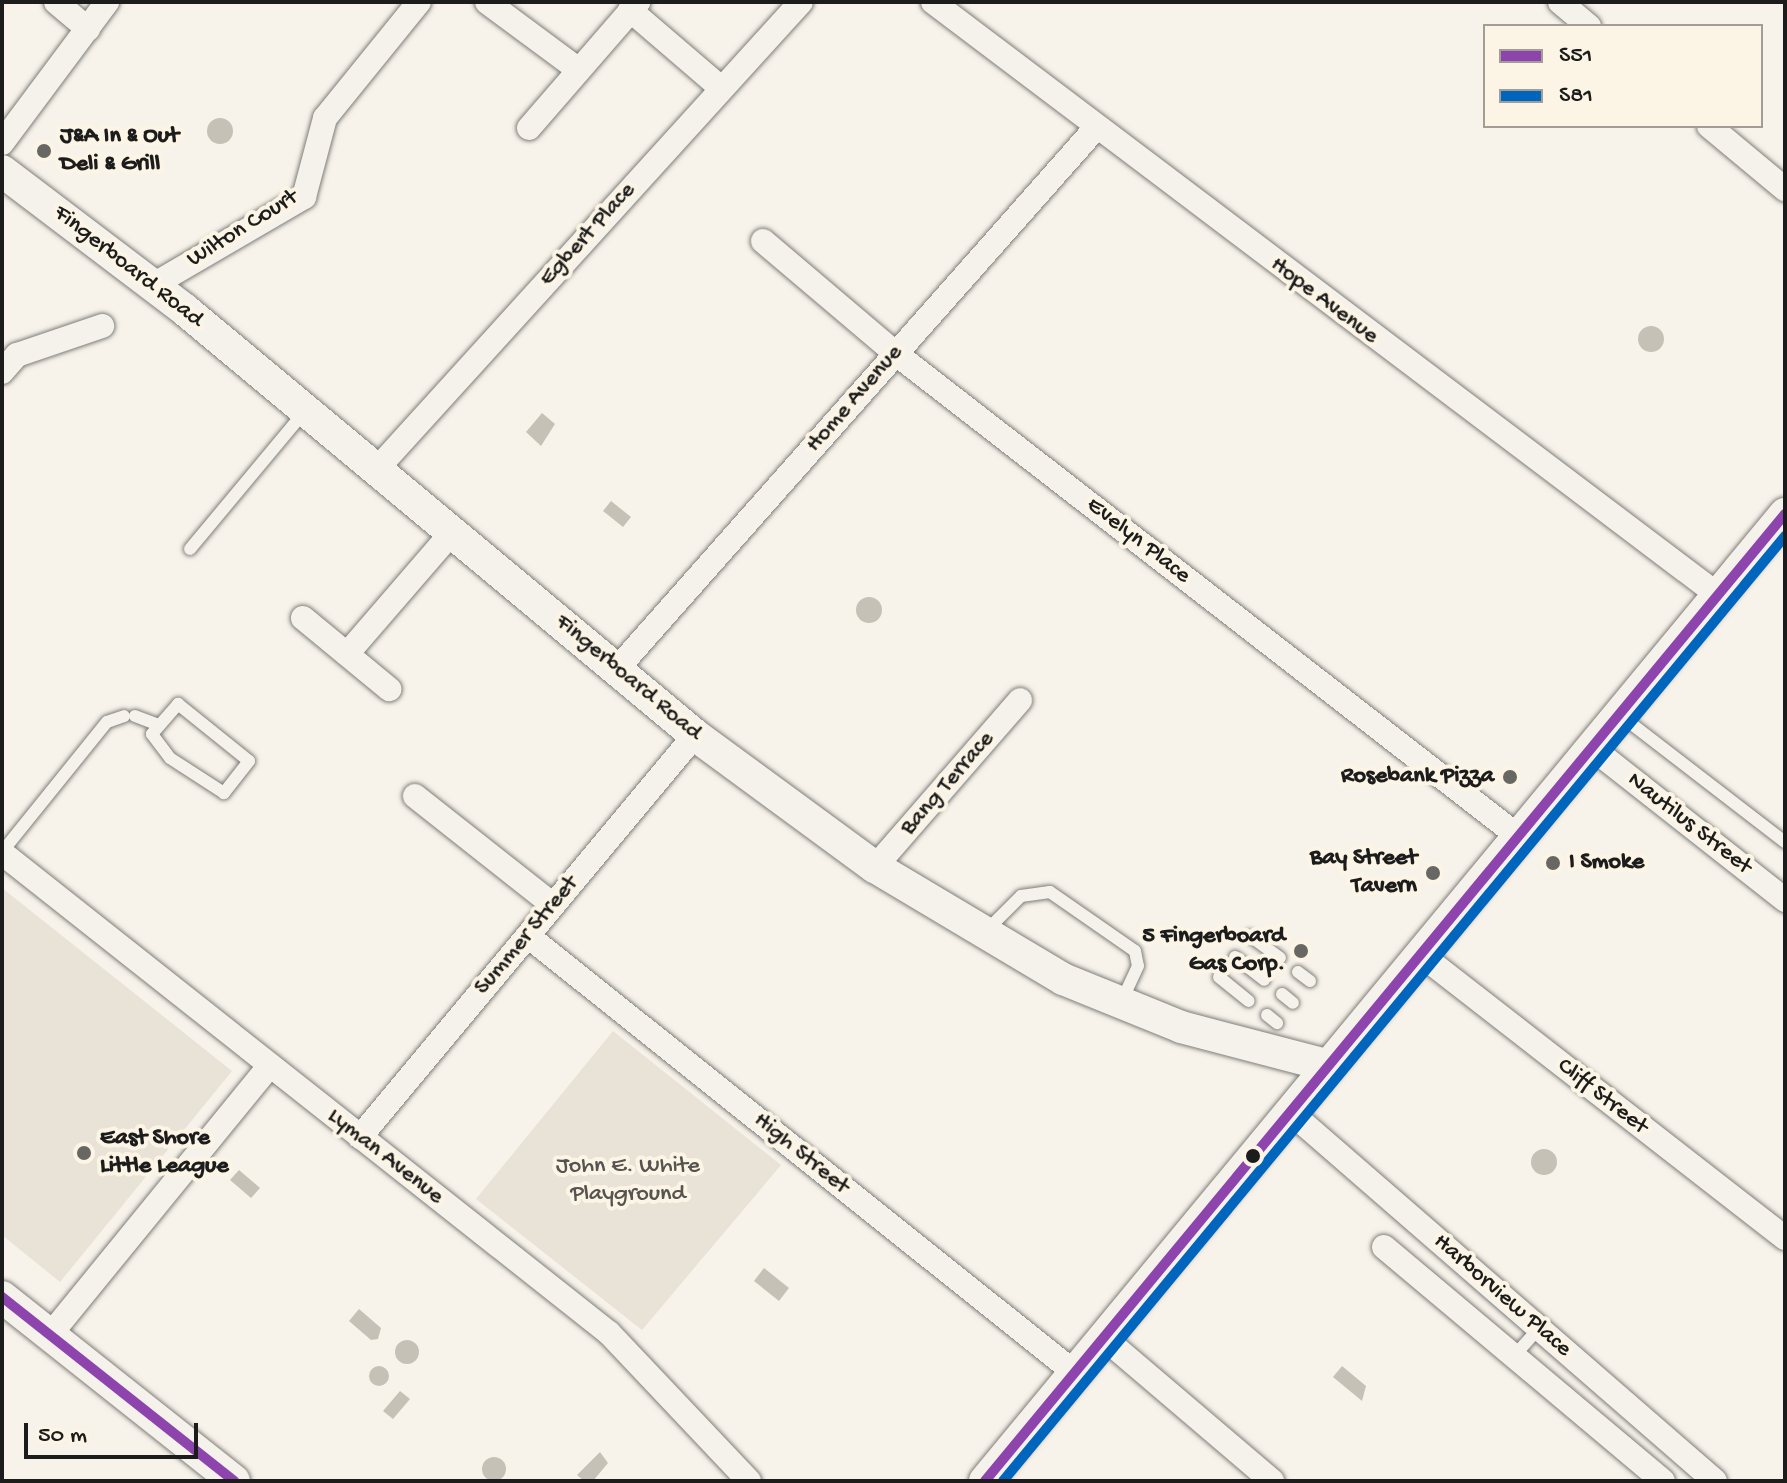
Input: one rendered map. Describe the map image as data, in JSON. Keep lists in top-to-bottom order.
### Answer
{
  "streets": {
    "street": [
      "Wilton Court",
      "Egbert Place",
      "Fingerboard Road",
      "Hope Avenue",
      "Home Avenue",
      "Evelyn Place",
      "Bang Terrace",
      "Nautilus Street",
      "Summer Street",
      "Cliff Street",
      "High Street",
      "Lyman Avenue",
      "Harborview Place"
    ]
  },
  "crossings": [
    ["Wilton Court", "Fingerboard Road"],
    ["Egbert Place", "Fingerboard Road"],
    ["Fingerboard Road", "Home Avenue"],
    ["Fingerboard Road", "Bang Terrace"],
    ["Fingerboard Road", "Summer Street"],
    ["Hope Avenue", "Home Avenue"],
    ["Home Avenue", "Evelyn Place"],
    ["Summer Street", "High Street"],
    ["Summer Street", "Lyman Avenue"]
  ],
  "parks": ["John E. White Playground"],
  "places": [
    "J&A In & Out Deli & Grill",
    "Rosebank Pizza",
    "I Smoke",
    "Bay Street Tavern",
    "5 Fingerboard Gas Corp.",
    "East Shore Little League"
  ],
  "lines": ["transit line S51", "transit line S81"],
  "legend": ["S51", "S81"],
  "scale_bar": "50 m"
}
